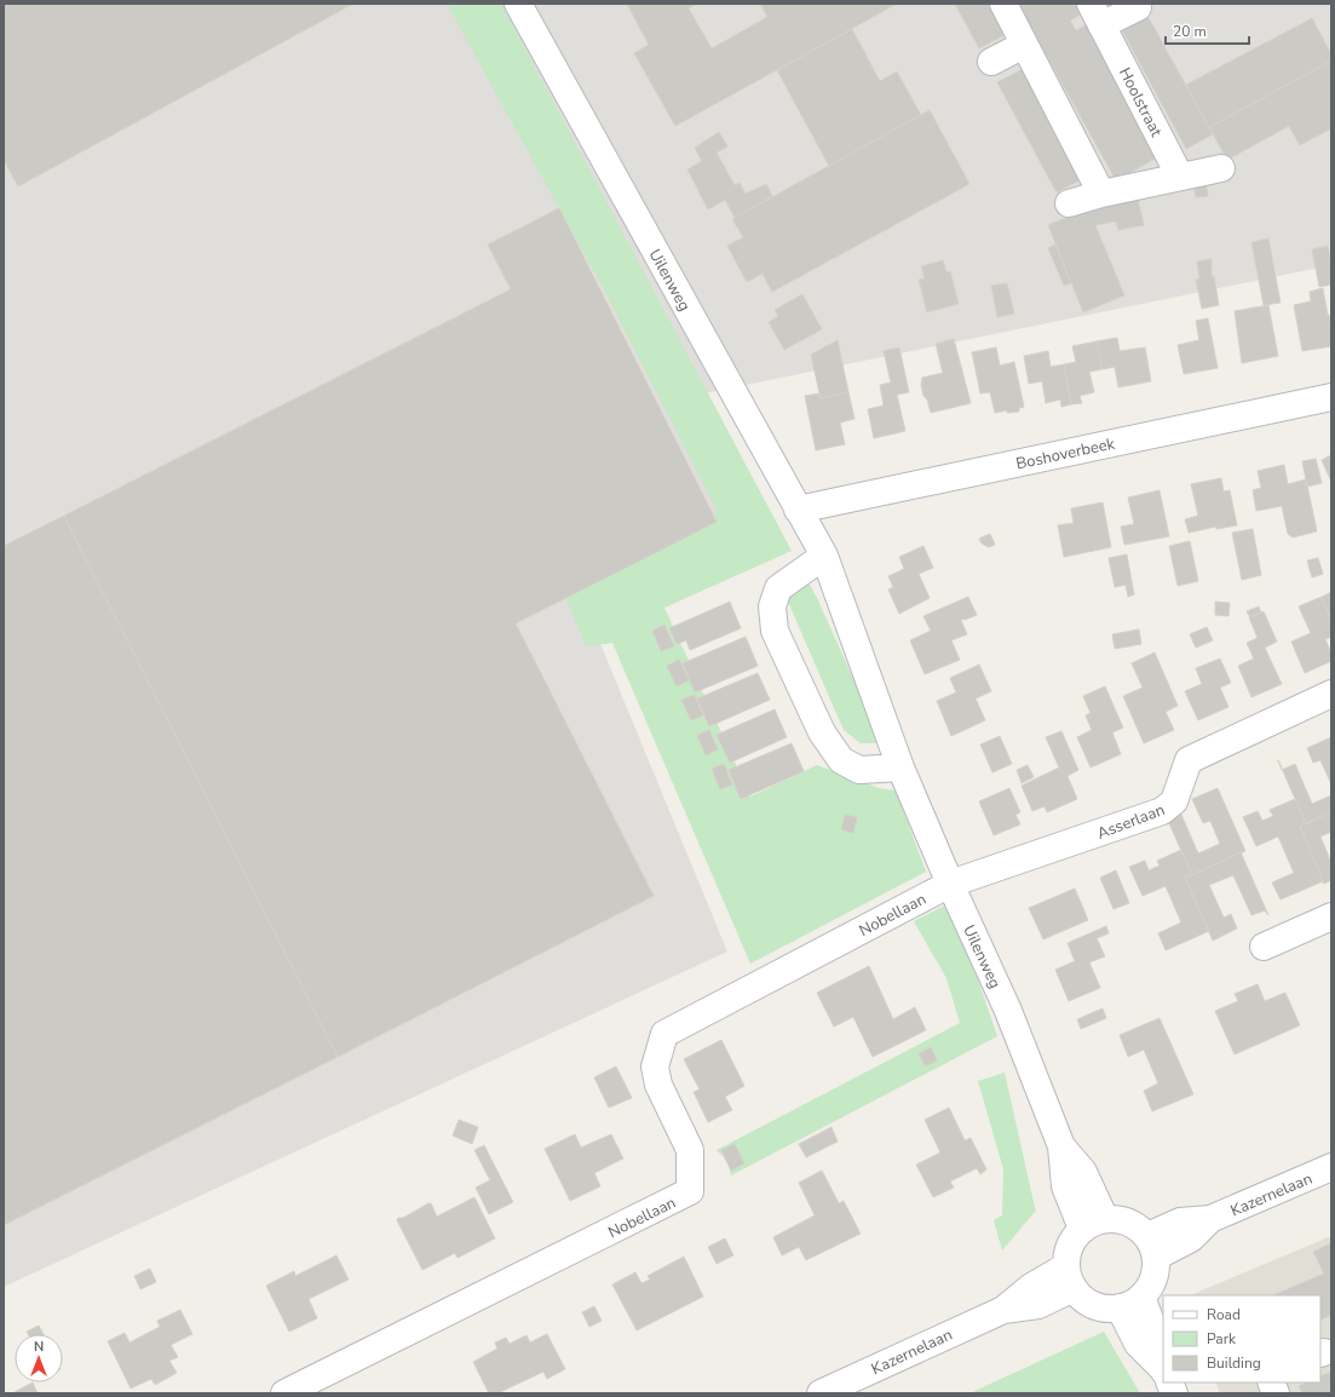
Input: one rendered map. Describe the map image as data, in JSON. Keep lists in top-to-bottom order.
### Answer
{
  "streets": {
    "street": [
      "Hoolstraat",
      "Uilenweg",
      "Boshoverbeek",
      "Asserlaan",
      "Nobellaan",
      "Kazernelaan"
    ]
  },
  "crossings": [
    ["Uilenweg", "Boshoverbeek"],
    ["Uilenweg", "Asserlaan"],
    ["Uilenweg", "Nobellaan"],
    ["Uilenweg", "Kazernelaan"],
    ["Asserlaan", "Nobellaan"]
  ],
  "legend": ["Road", "Park", "Building"],
  "scale_bar": "20 m",
  "north": "top"
}
